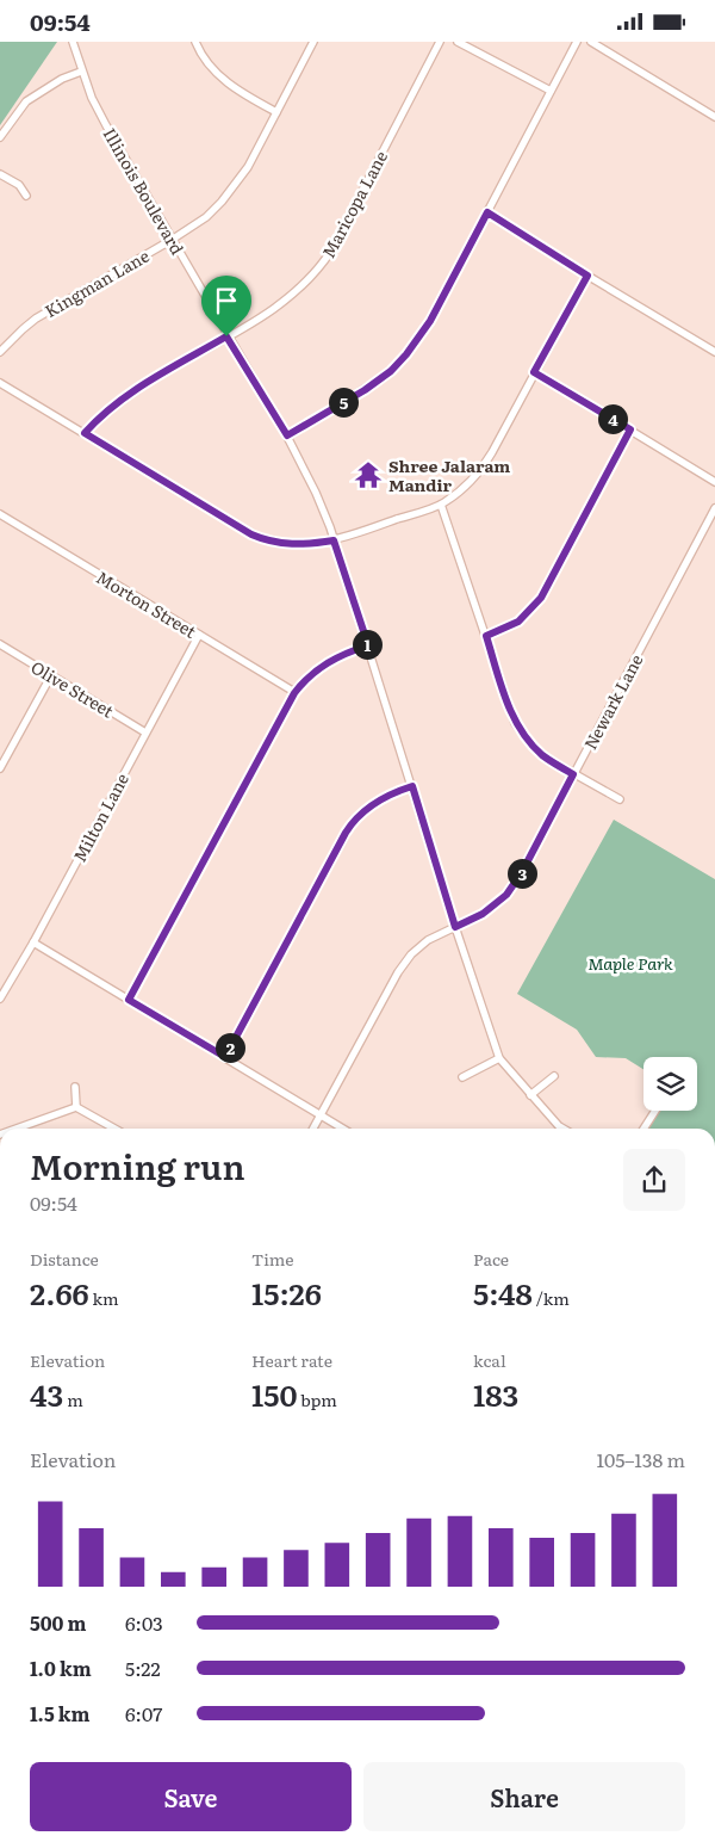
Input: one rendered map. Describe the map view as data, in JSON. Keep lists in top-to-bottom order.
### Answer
{
  "streets": {
    "street": [
      "Illinois Boulevard",
      "Maricopa Lane",
      "Kingman Lane",
      "Morton Street",
      "Olive Street",
      "Newark Lane",
      "Milton Lane"
    ]
  },
  "crossings": [
    ["Illinois Boulevard", "Maricopa Lane"],
    ["Illinois Boulevard", "Kingman Lane"],
    ["Illinois Boulevard", "Newark Lane"],
    ["Morton Street", "Milton Lane"],
    ["Olive Street", "Milton Lane"]
  ],
  "parks": ["Maple Park"],
  "places": {
    "temple": ["Shree Jalaram Mandir"]
  },
  "page": {
    "status": "09:54",
    "pins": [
      "5",
      "4",
      "1",
      "3",
      "2"
    ],
    "heading": ["Morning run", "09:54"],
    "stats": [
      ["Distance", "2.66 km"],
      ["Time", "15:26"],
      ["Pace", "5:48 /km"],
      ["Elevation", "43 m"],
      ["Heart rate", "150 bpm"],
      ["kcal", "183"]
    ],
    "chart": ["Elevation", "105–138 m"],
    "list": [
      {
        "name": "500 m",
        "note": "6:03"
      },
      {
        "name": "1.0 km",
        "note": "5:22"
      },
      {
        "name": "1.5 km",
        "note": "6:07"
      }
    ],
    "buttons": ["Save", "Share"]
  }
}
